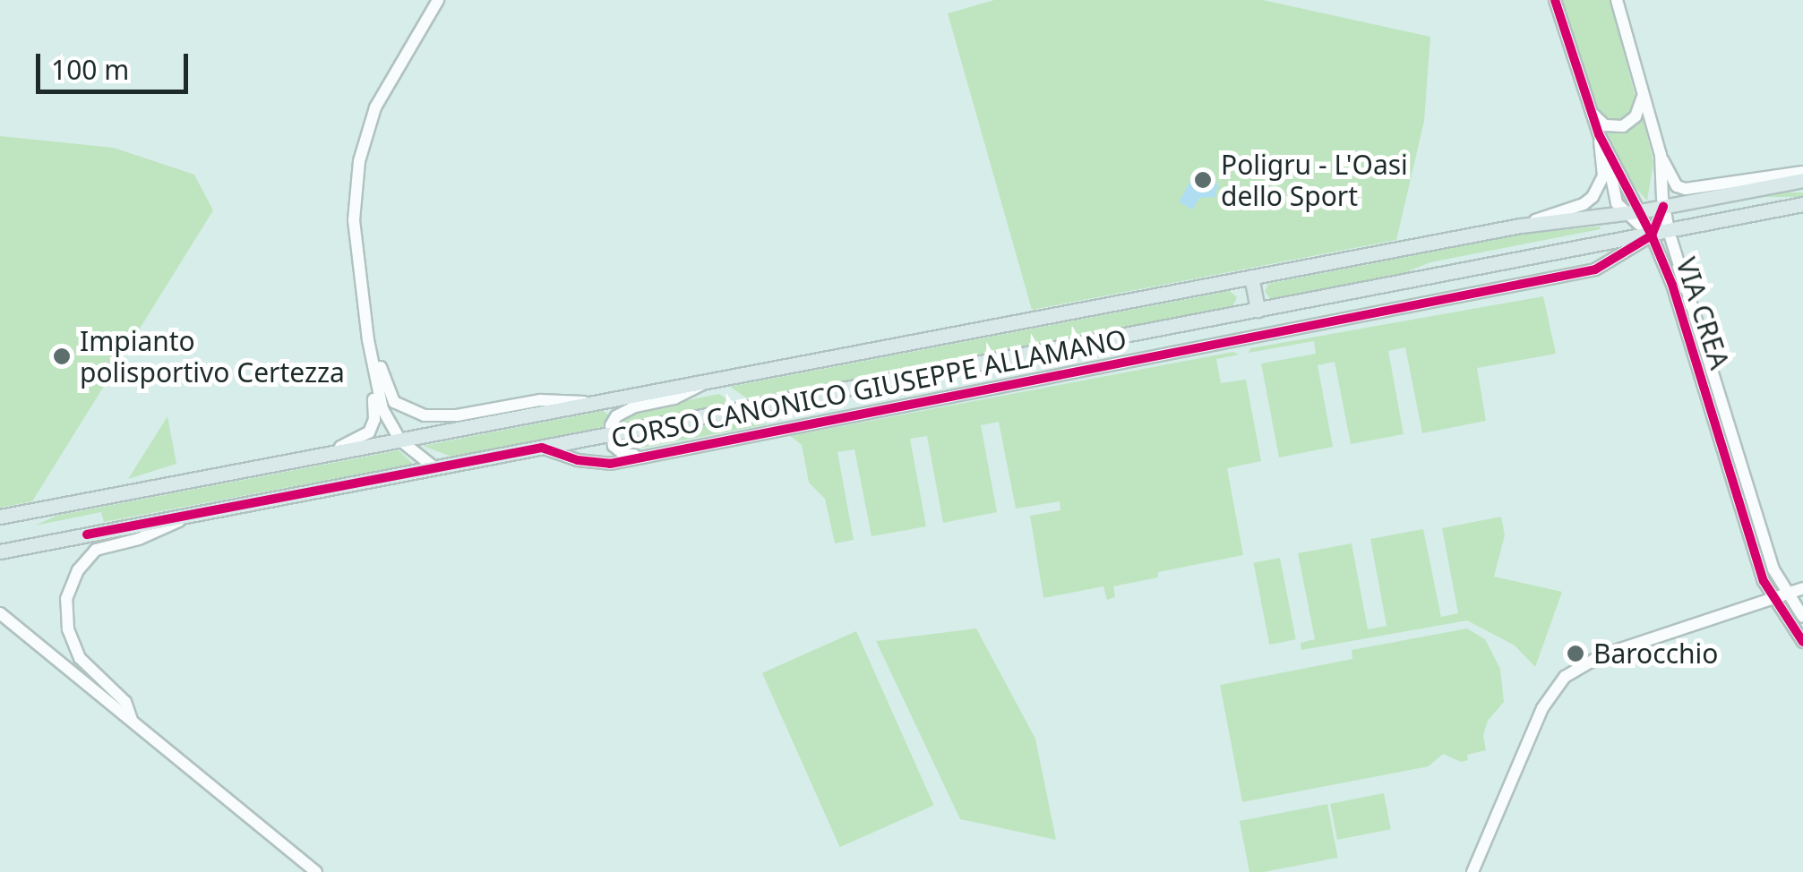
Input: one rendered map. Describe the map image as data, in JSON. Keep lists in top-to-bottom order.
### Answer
{
  "streets": {
    "main road": ["CORSO CANONICO GIUSEPPE ALLAMANO"],
    "street": ["VIA CREA"]
  },
  "crossings": [
    ["VIA CREA", "CORSO CANONICO GIUSEPPE ALLAMANO"]
  ],
  "places": ["Poligru - L'Oasi dello Sport", "Impianto polisportivo Certezza", "Barocchio"],
  "scale_bar": "100 m"
}
